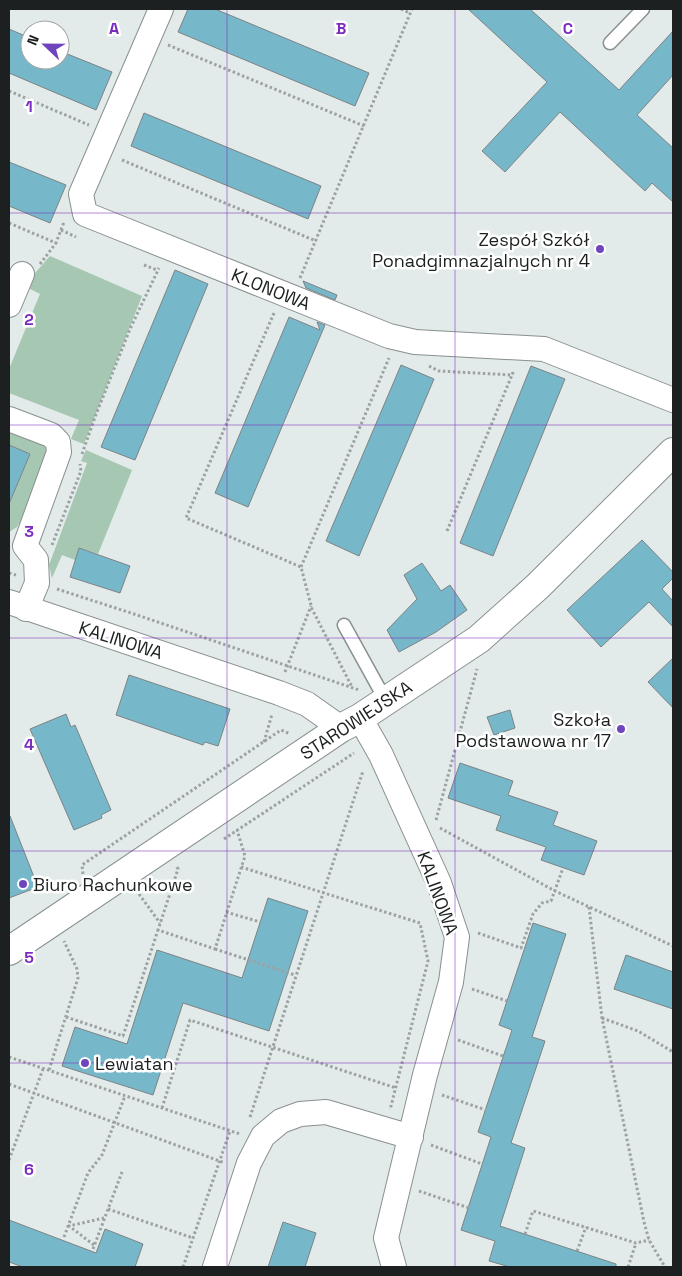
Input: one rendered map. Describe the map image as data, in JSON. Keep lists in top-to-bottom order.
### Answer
{
  "streets": {
    "street": ["KLONOWA", "KALINOWA", "STAROWIEJSKA"]
  },
  "crossings": [
    ["KALINOWA", "STAROWIEJSKA"]
  ],
  "places": [
    "Zespół Szkół Ponadgimnazjalnych nr 4",
    "Szkoła Podstawowa nr 17",
    "Biuro Rachunkowe",
    "Lewiatan"
  ],
  "north": "left",
  "grid": {
    "columns": ["A", "B", "C"],
    "rows": [
      "1",
      "2",
      "3",
      "4",
      "5",
      "6"
    ]
  }
}
